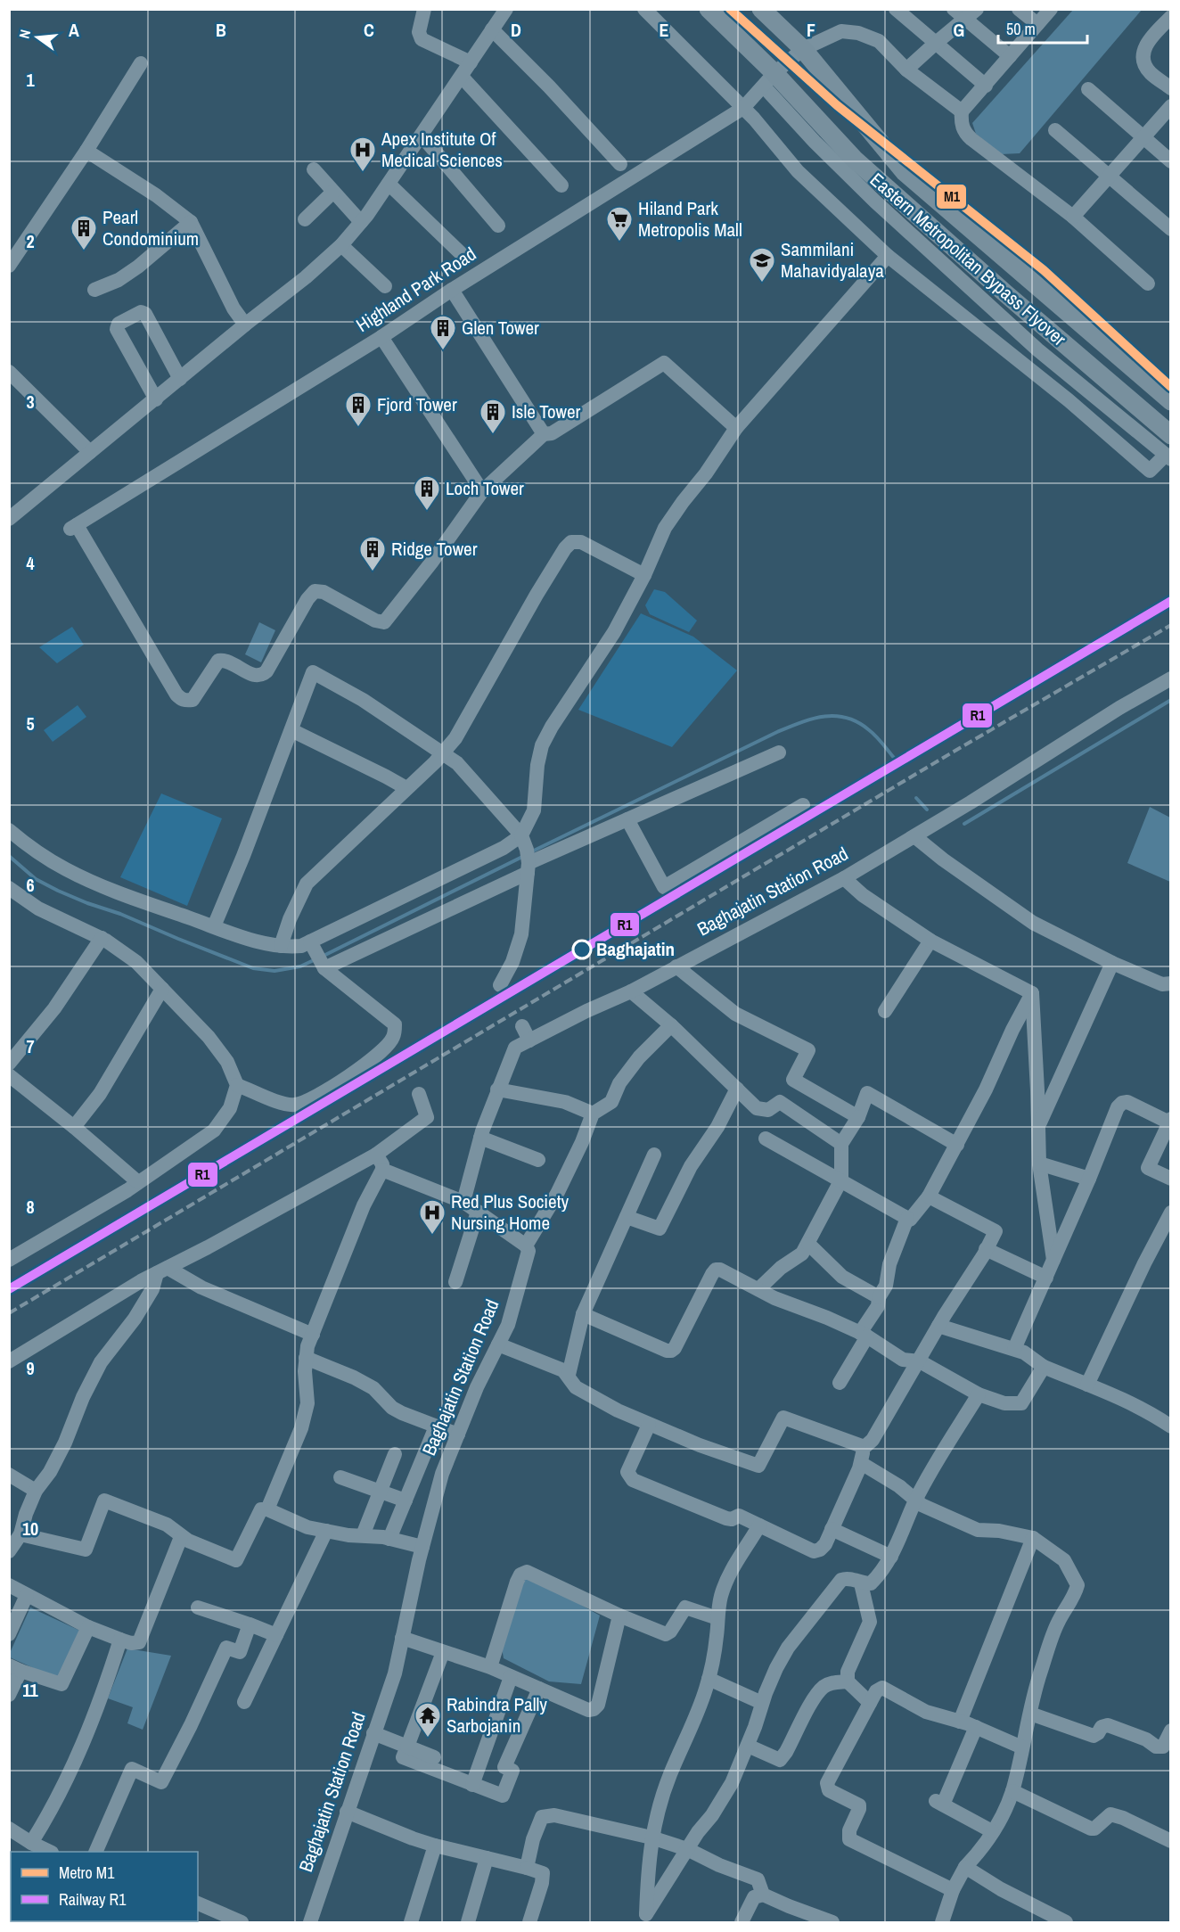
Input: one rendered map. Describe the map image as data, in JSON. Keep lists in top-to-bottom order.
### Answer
{
  "streets": {
    "main road": ["Eastern Metropolitan Bypass Flyover"],
    "street": ["Highland Park Road", "Baghajatin Station Road"]
  },
  "crossings": [
    ["Eastern Metropolitan Bypass Flyover", "Highland Park Road"]
  ],
  "places": {
    "hospital": ["Apex Institute Of Medical Sciences", "Red Plus Society Nursing Home"],
    "supermarket": ["Hiland Park Metropolis Mall"],
    "building": [
      "Pearl Condominium",
      "Glen Tower",
      "Fjord Tower",
      "Isle Tower",
      "Loch Tower",
      "Ridge Tower"
    ],
    "school or university": ["Sammilani Mahavidyalaya"],
    "other": ["Baghajatin"],
    "temple": ["Rabindra Pally Sarbojanin"]
  },
  "lines": ["metro line M1", "rail line R1"],
  "legend": ["Metro M1", "Railway R1"],
  "scale_bar": "50 m",
  "north": "left",
  "grid": {
    "columns": [
      "A",
      "B",
      "C",
      "D",
      "E",
      "F",
      "G"
    ],
    "rows": [
      "1",
      "2",
      "3",
      "4",
      "5",
      "6",
      "7",
      "8",
      "9",
      "10",
      "11"
    ]
  }
}
